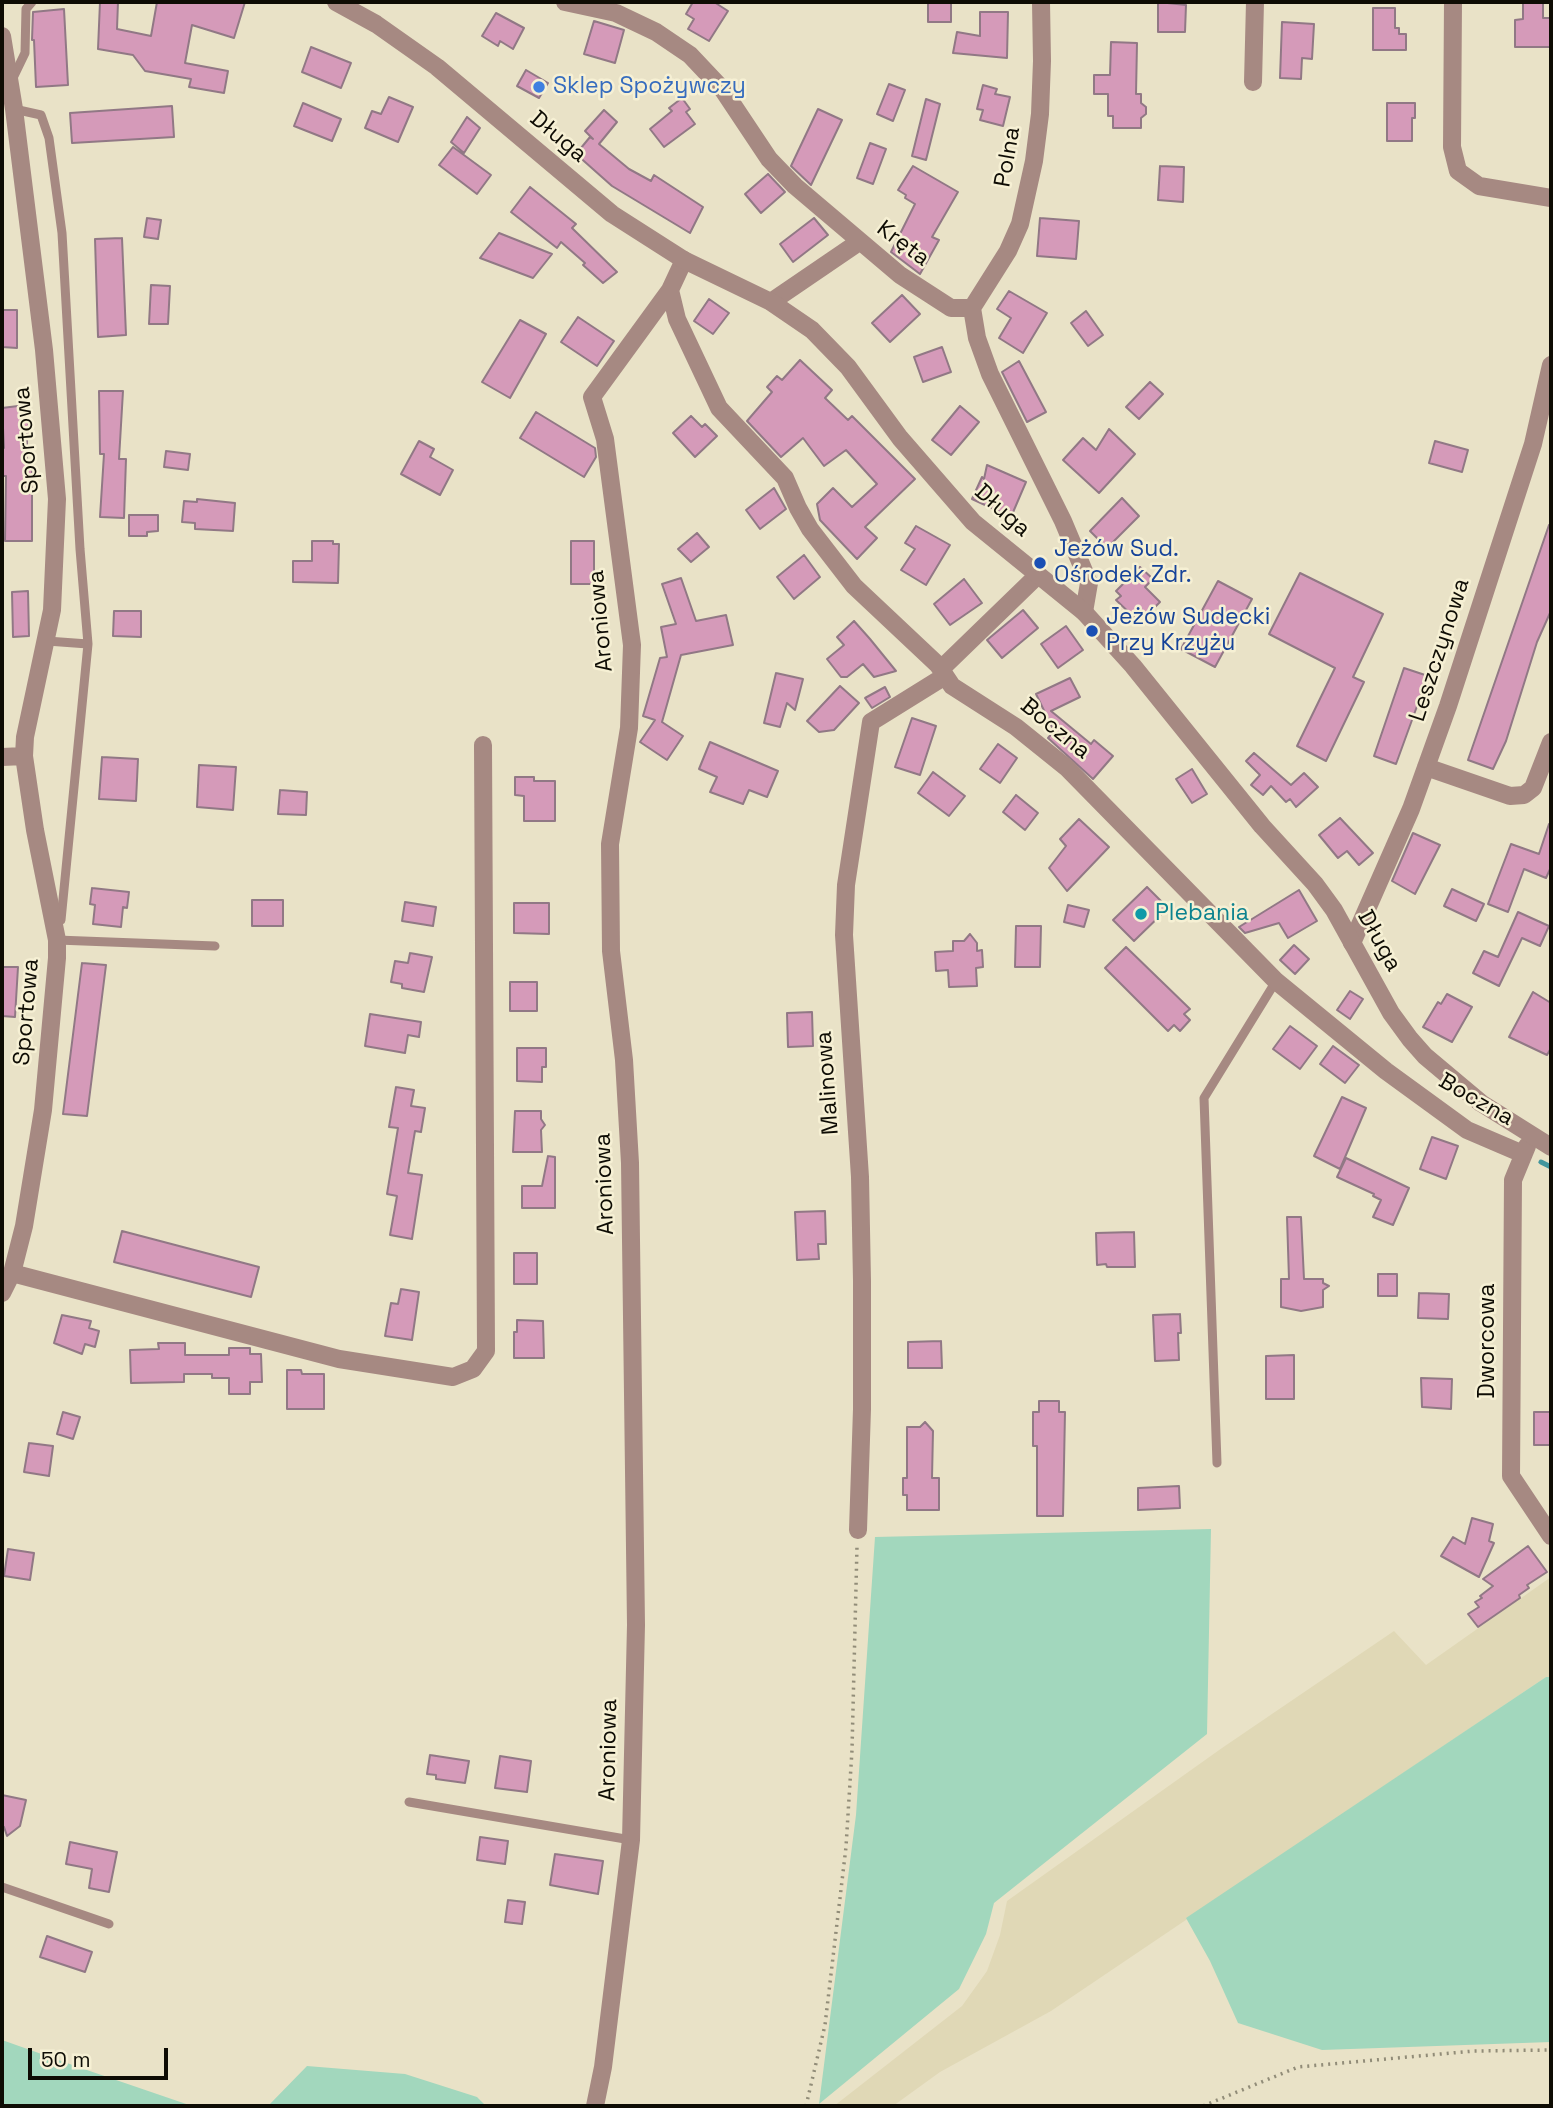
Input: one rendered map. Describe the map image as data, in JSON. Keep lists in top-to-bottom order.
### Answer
{
  "streets": {
    "street": [
      "Długa",
      "Polna",
      "Kręta",
      "Sportowa",
      "Aroniowa",
      "Leszczynowa",
      "Boczna",
      "Malinowa",
      "Dworcowa"
    ]
  },
  "crossings": [
    ["Długa", "Leszczynowa"],
    ["Długa", "Malinowa"],
    ["Długa", "Dworcowa"],
    ["Polna", "Kręta"],
    ["Aroniowa", "Boczna"],
    ["Boczna", "Malinowa"],
    ["Boczna", "Dworcowa"]
  ],
  "places": [
    "Sklep Spożywczy",
    "Jeżów Sud. Ośrodek Zdr.",
    "Jeżów Sudecki Przy Krzyżu",
    "Plebania"
  ],
  "scale_bar": "50 m"
}
